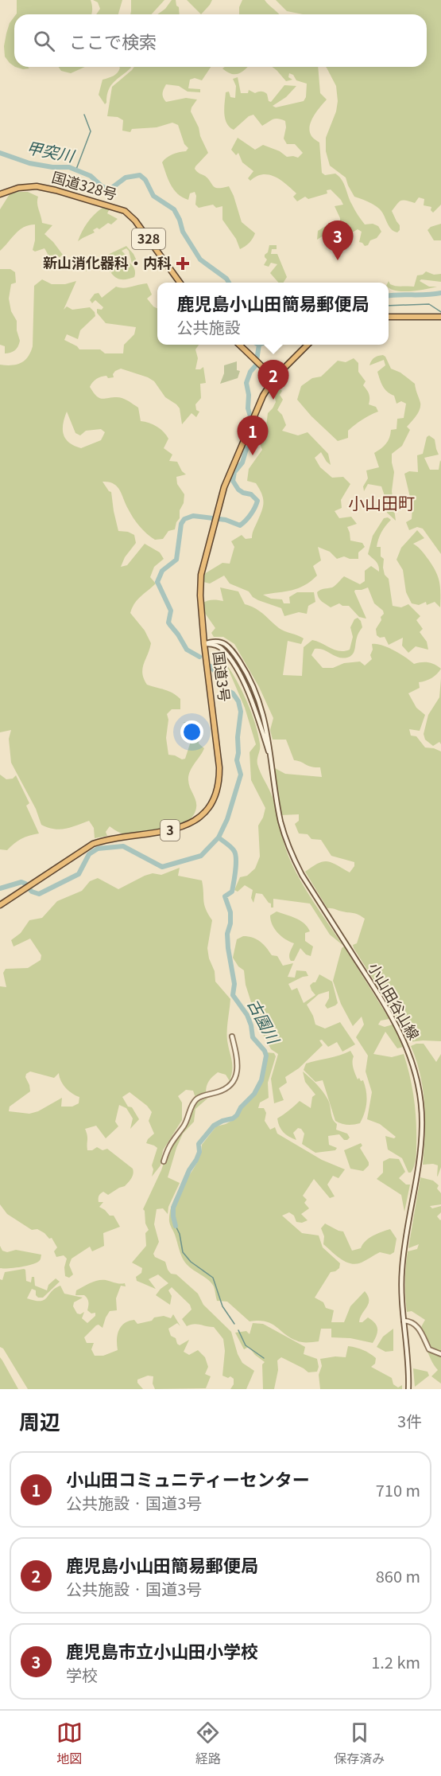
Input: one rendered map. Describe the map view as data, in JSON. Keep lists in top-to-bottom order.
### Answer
{
  "streets": {
    "highway": [
      "国道328号",
      "328",
      "国道3号",
      "3"
    ],
    "main road": ["小山田谷山線"]
  },
  "crossings": [
    ["国道3号", "小山田谷山線"]
  ],
  "districts": ["小山田町"],
  "water": ["甲突川", "古園川"],
  "places": {
    "health": ["新山消化器科・内科"]
  },
  "page": {
    "search": "ここで検索",
    "pins": ["3", "2", "1"],
    "popup": ["鹿児島小山田簡易郵便局", "公共施設"],
    "heading": ["周辺", "3件"],
    "list": [
      {
        "mark": "1",
        "name": "小山田コミュニティーセンター",
        "note": "公共施設 · 国道3号",
        "value": "710 m"
      },
      {
        "mark": "2",
        "name": "鹿児島小山田簡易郵便局",
        "note": "公共施設 · 国道3号",
        "value": "860 m"
      },
      {
        "mark": "3",
        "name": "鹿児島市立小山田小学校",
        "note": "学校",
        "value": "1.2 km"
      }
    ],
    "nav": ["地図", "経路", "保存済み"]
  }
}
